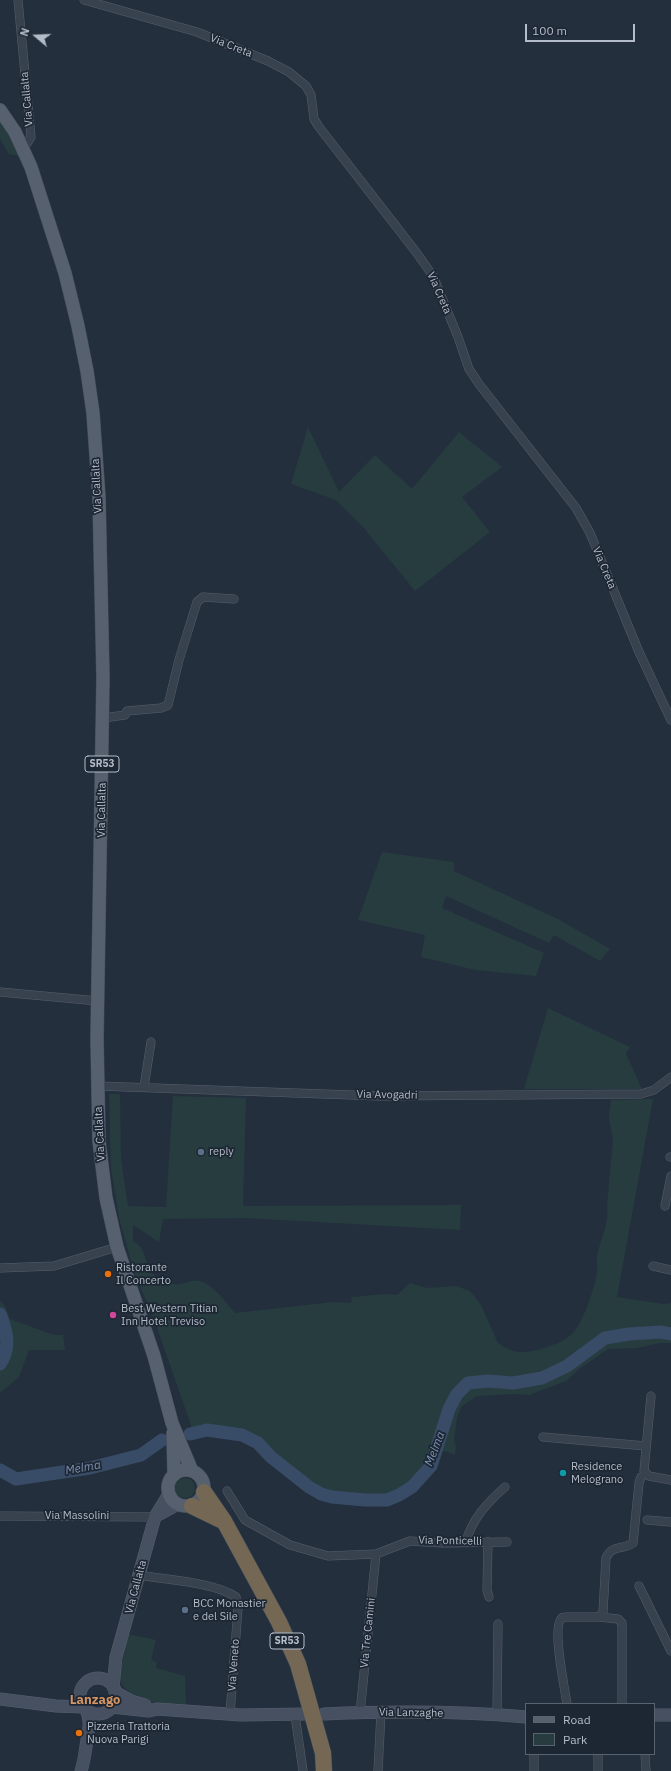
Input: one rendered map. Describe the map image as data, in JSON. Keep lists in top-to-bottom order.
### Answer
{
  "streets": {
    "highway": ["SR53"],
    "main road": ["Via Callalta"],
    "street": [
      "Via Creta",
      "Via Avogadri",
      "Via Massolini",
      "Via Ponticelli",
      "Via Tre Camini",
      "Via Veneto",
      "Via Lanzaghe"
    ]
  },
  "crossings": [
    ["Via Callalta", "SR53"],
    ["Via Callalta", "Via Avogadri"],
    ["Via Callalta", "Via Massolini"],
    ["Via Callalta", "Via Veneto"],
    ["Via Ponticelli", "Via Tre Camini"],
    ["Via Tre Camini", "Via Lanzaghe"]
  ],
  "districts": ["Lanzago"],
  "water": ["Melma"],
  "places": [
    "reply",
    "Ristorante Il Concerto",
    "Best Western Titian Inn Hotel Treviso",
    "Residence Melograno",
    "BCC Monastier e del Sile",
    "Pizzeria Trattoria Nuova Parigi"
  ],
  "legend": ["Road", "Park"],
  "scale_bar": "100 m",
  "north": "left"
}
